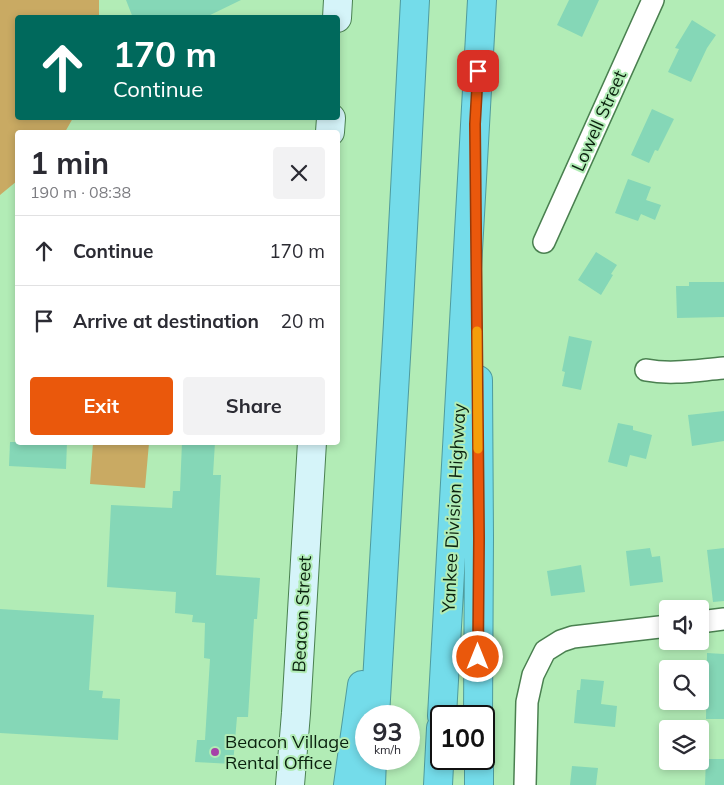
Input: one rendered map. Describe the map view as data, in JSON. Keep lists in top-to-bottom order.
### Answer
{
  "streets": {
    "highway": ["Yankee Division Highway"],
    "street": ["Lowell Street", "Beacon Street"]
  },
  "places": ["Beacon Village Rental Office"],
  "page": {
    "turn": ["170 m", "Continue"],
    "heading": ["1 min", "190 m · 08:38"],
    "list": [
      {
        "name": "Continue",
        "value": "170 m"
      },
      {
        "name": "Arrive at destination",
        "value": "20 m"
      }
    ],
    "buttons": ["Exit", "Share"],
    "speed": "93 km/h",
    "limit": "100"
  }
}
